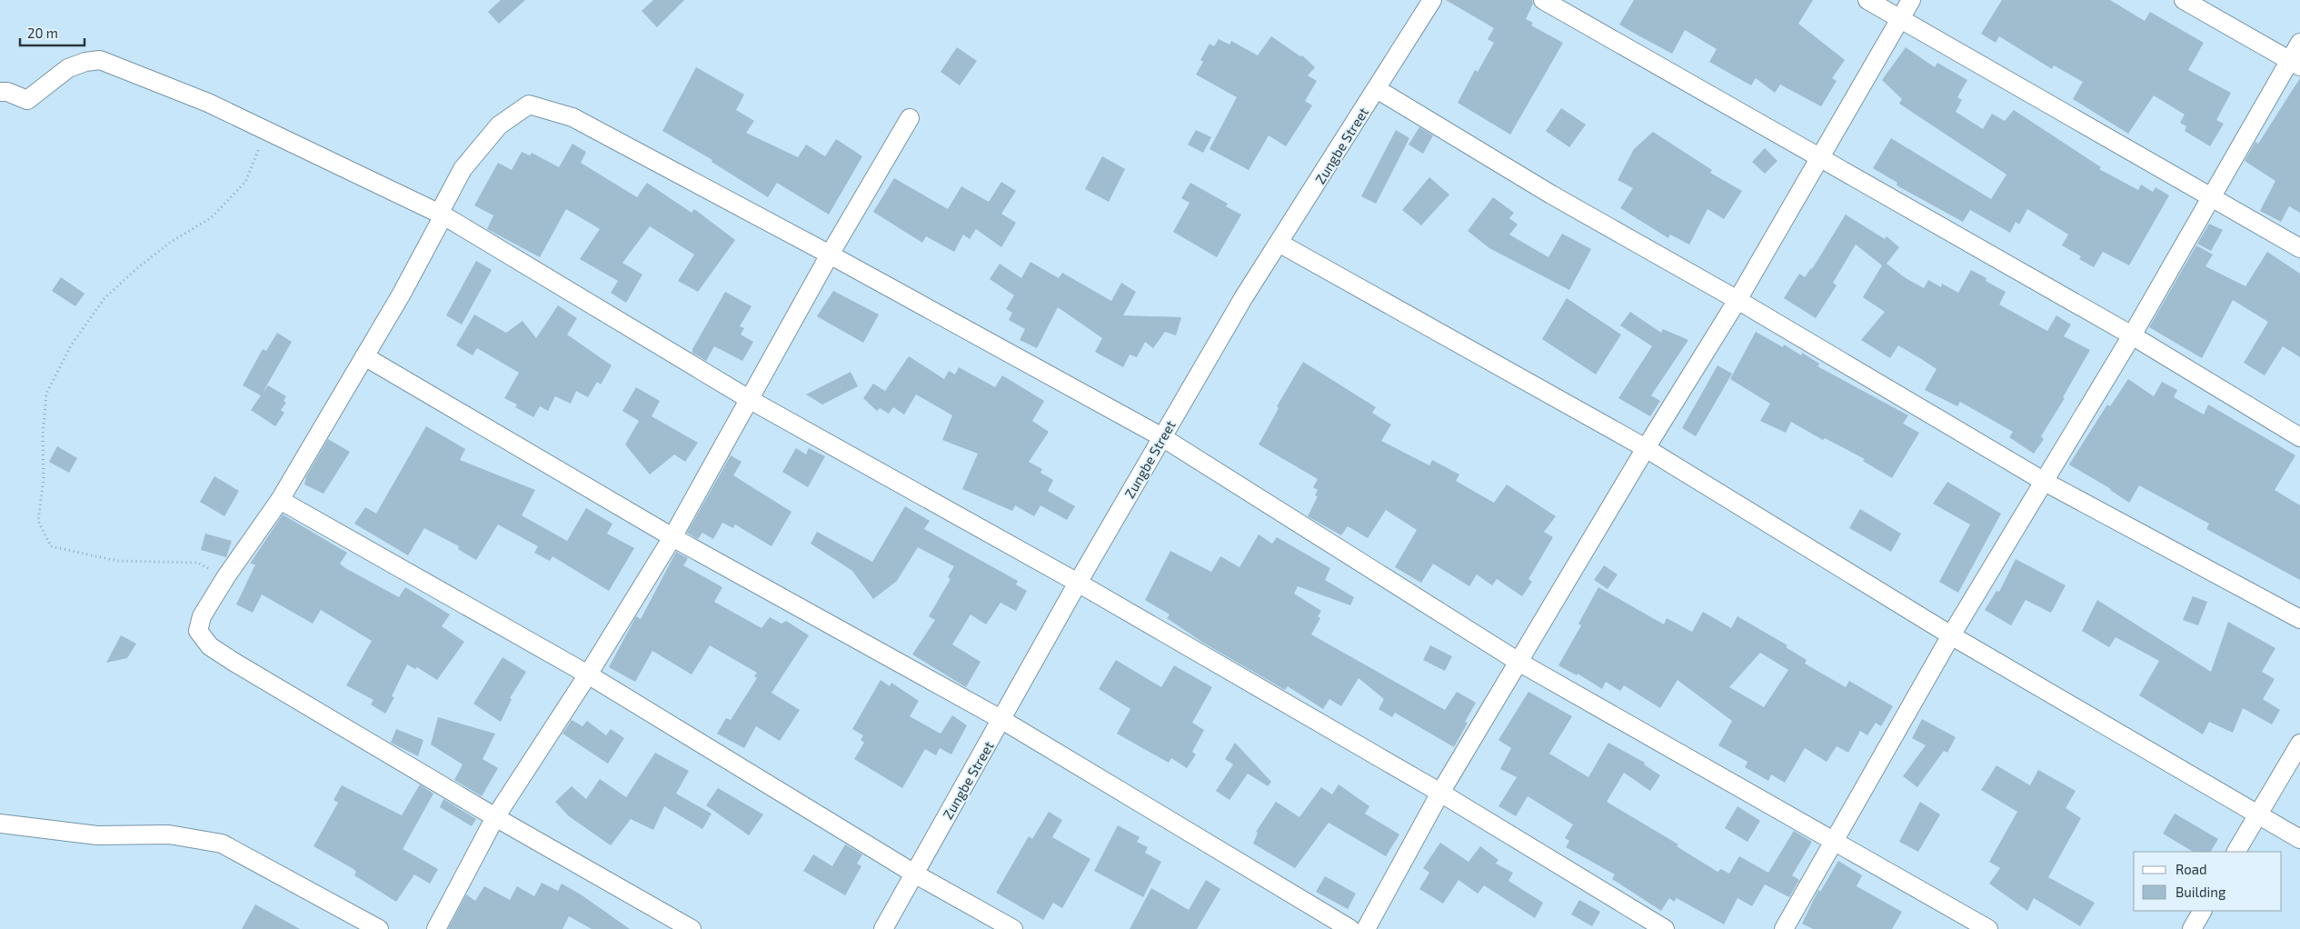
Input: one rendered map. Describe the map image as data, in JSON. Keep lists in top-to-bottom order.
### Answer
{
  "streets": {
    "street": ["Zungbe Street"]
  },
  "legend": ["Road", "Building"],
  "scale_bar": "20 m"
}
